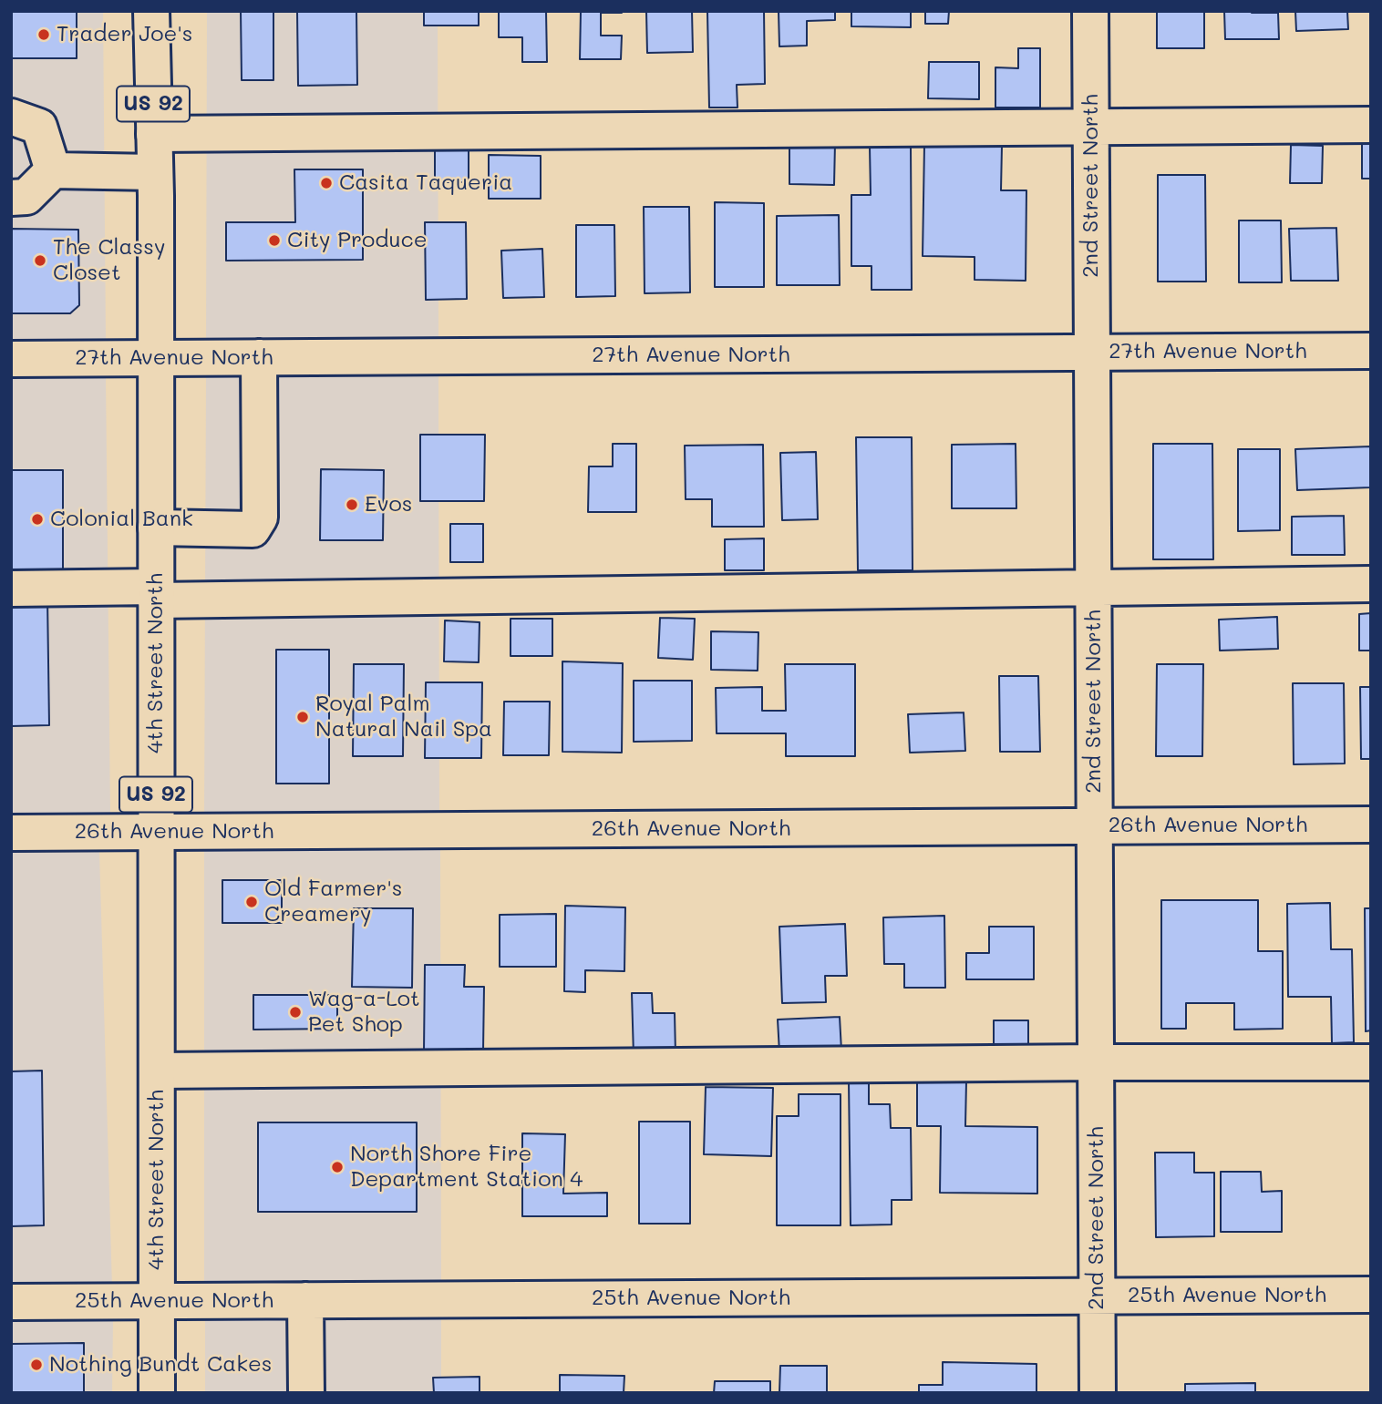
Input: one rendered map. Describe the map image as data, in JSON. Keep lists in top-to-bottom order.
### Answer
{
  "streets": {
    "street": [
      "US 92",
      "2nd Street North",
      "27th Avenue North",
      "4th Street North",
      "26th Avenue North",
      "25th Avenue North"
    ]
  },
  "crossings": [
    ["2nd Street North", "27th Avenue North"],
    ["2nd Street North", "26th Avenue North"],
    ["2nd Street North", "25th Avenue North"],
    ["27th Avenue North", "4th Street North"],
    ["4th Street North", "26th Avenue North"],
    ["4th Street North", "25th Avenue North"]
  ],
  "places": [
    "Trader Joe's",
    "Casita Taqueria",
    "City Produce",
    "The Classy Closet",
    "Evos",
    "Colonial Bank",
    "Royal Palm Natural Nail Spa",
    "Old Farmer's Creamery",
    "Wag-a-Lot Pet Shop",
    "North Shore Fire Department Station 4",
    "Nothing Bundt Cakes"
  ]
}
